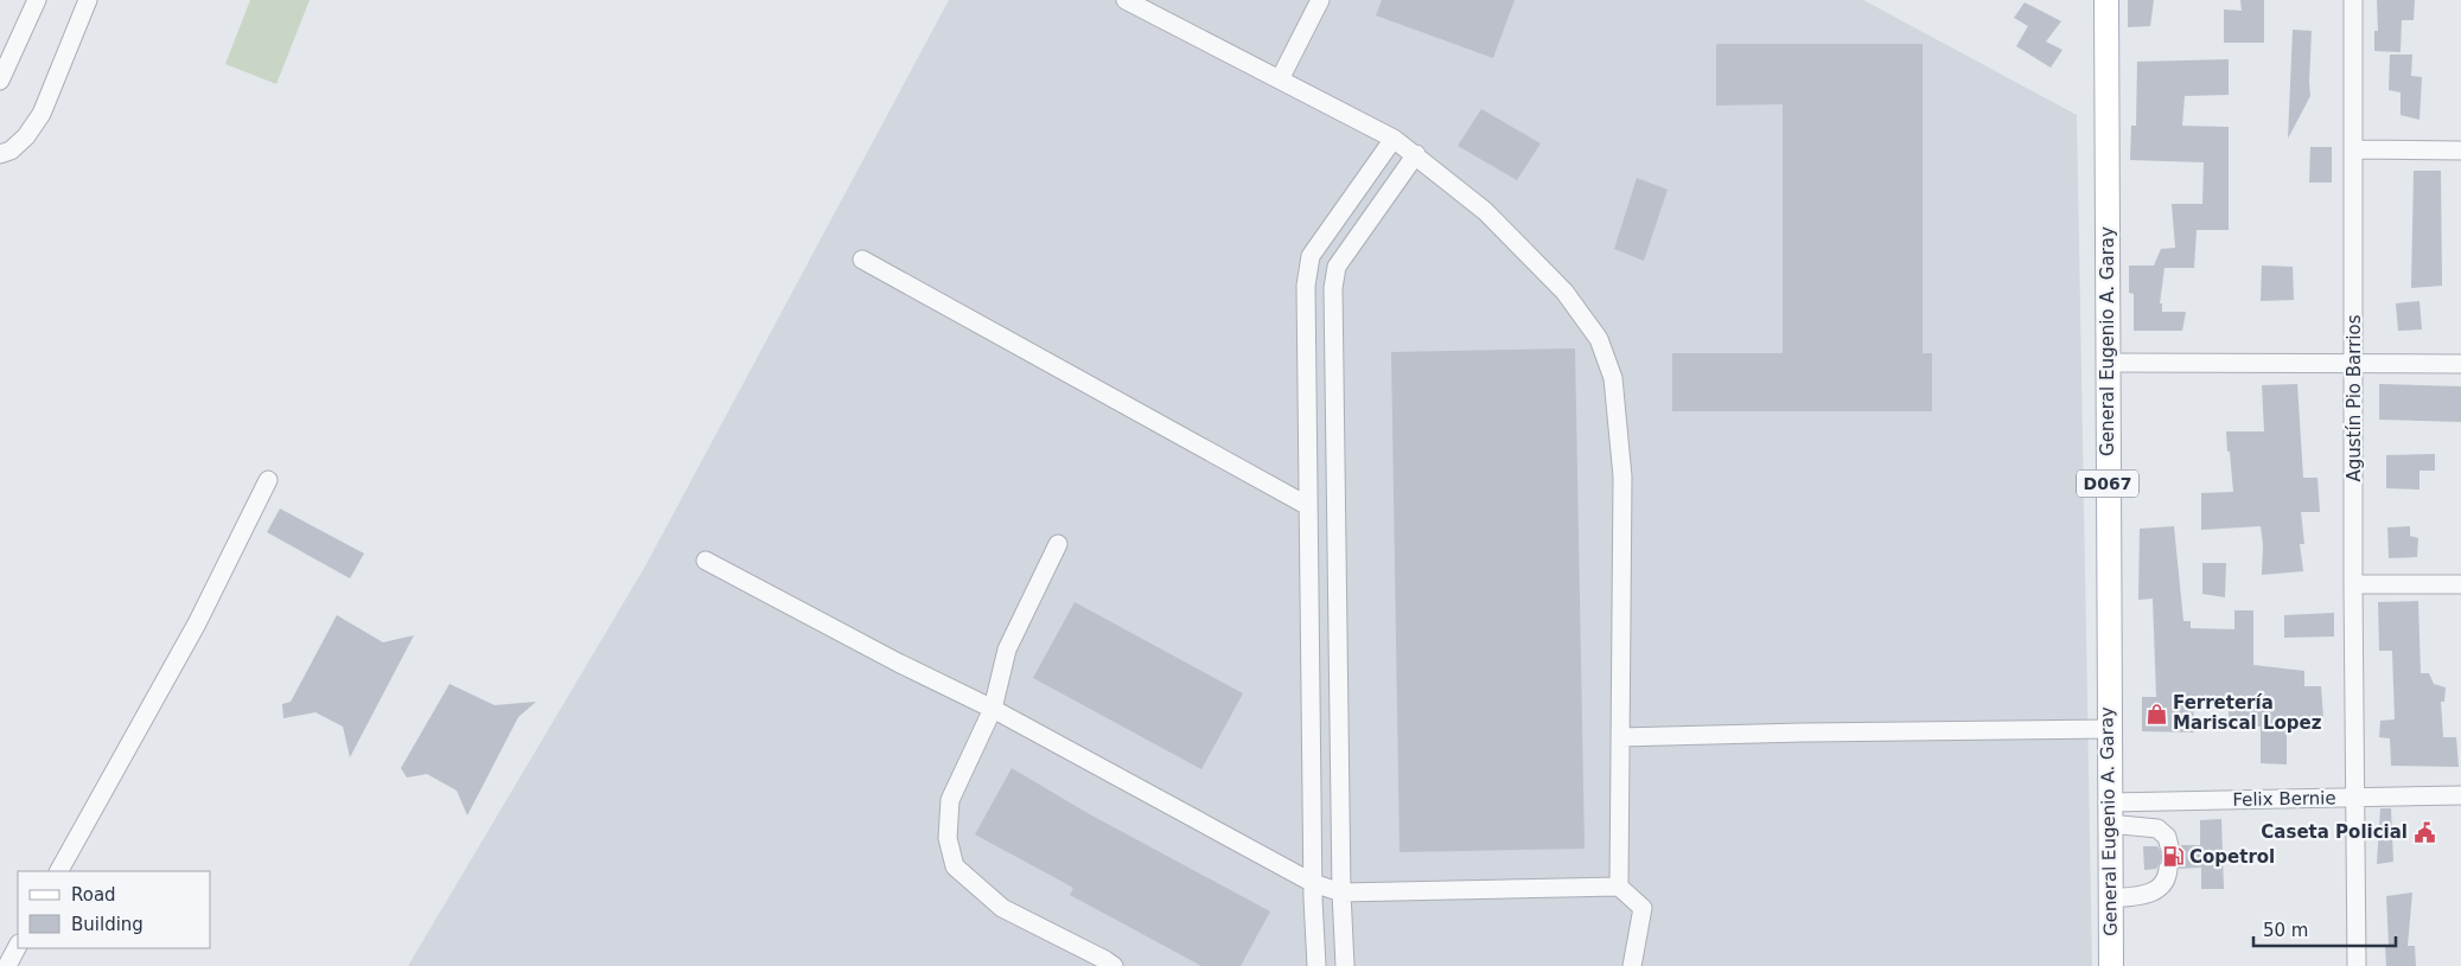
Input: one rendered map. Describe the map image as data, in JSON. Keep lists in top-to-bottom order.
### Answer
{
  "streets": {
    "main road": ["General Eugenio A. Garay", "D067"],
    "street": ["Agustín Pio Barrios", "Felix Bernie"]
  },
  "crossings": [
    ["General Eugenio A. Garay", "Felix Bernie"],
    ["Agustín Pio Barrios", "Felix Bernie"]
  ],
  "places": {
    "shop": ["Ferretería Mariscal Lopez"],
    "public building": ["Caseta Policial"],
    "fuel station": ["Copetrol"]
  },
  "legend": ["Road", "Building"],
  "scale_bar": "50 m"
}
